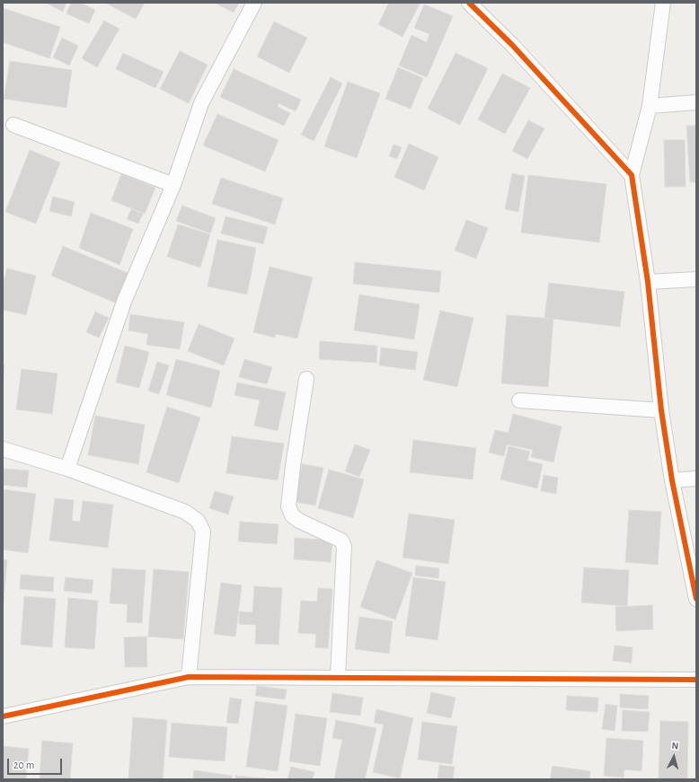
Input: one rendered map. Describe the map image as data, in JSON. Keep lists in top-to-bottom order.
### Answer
{
  "scale_bar": "20 m",
  "north": "top"
}
